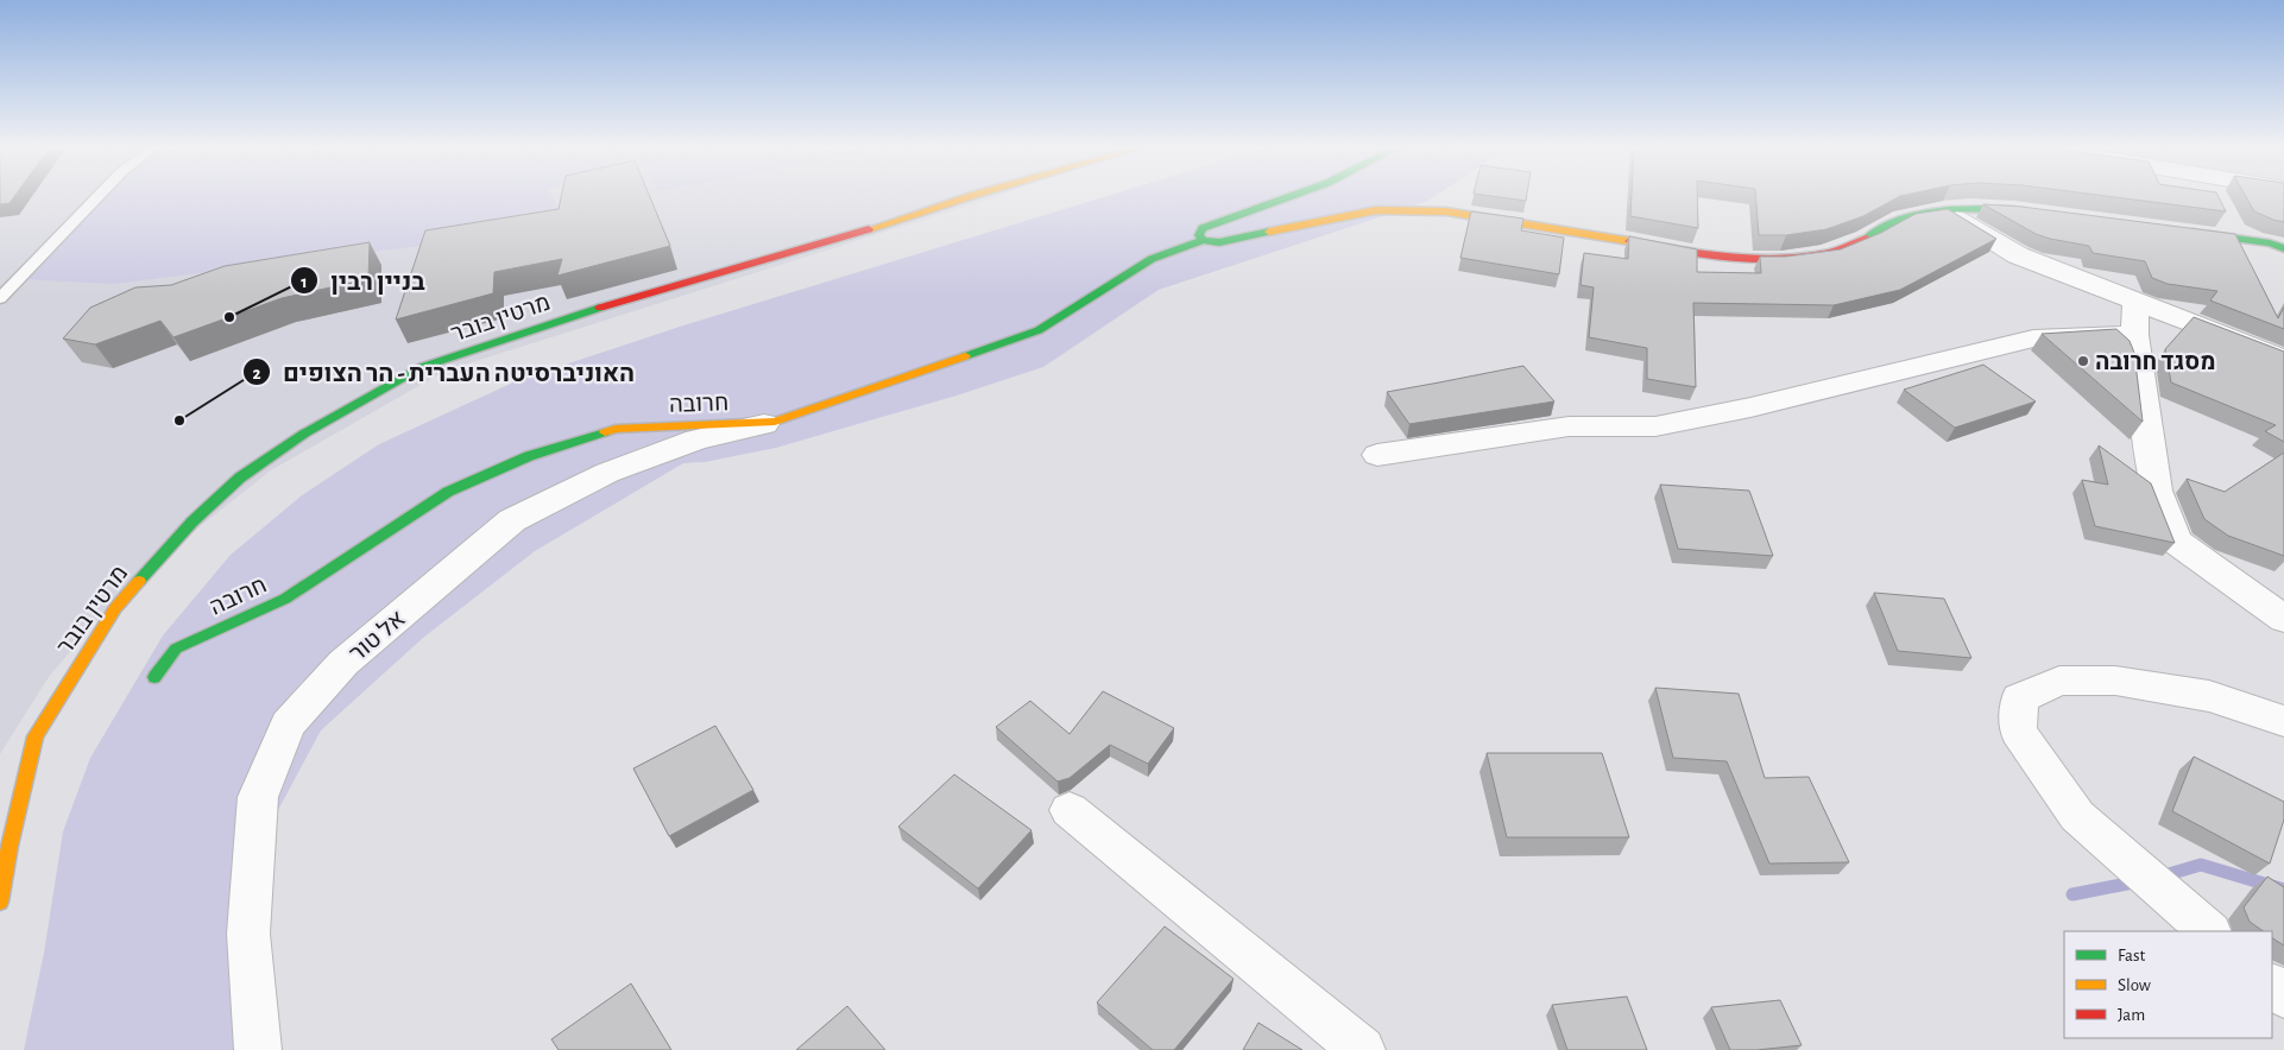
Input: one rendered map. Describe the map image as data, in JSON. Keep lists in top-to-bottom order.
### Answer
{
  "streets": {
    "street": ["מרטין בובר", "חרובה", "אל טור"]
  },
  "crossings": [
    ["חרובה", "אל טור"]
  ],
  "places": ["בניין רבין", "מסגד חרובה", "האוניברסיטה העברית - הר הצופים"],
  "legend": ["Fast", "Slow", "Jam"]
}
